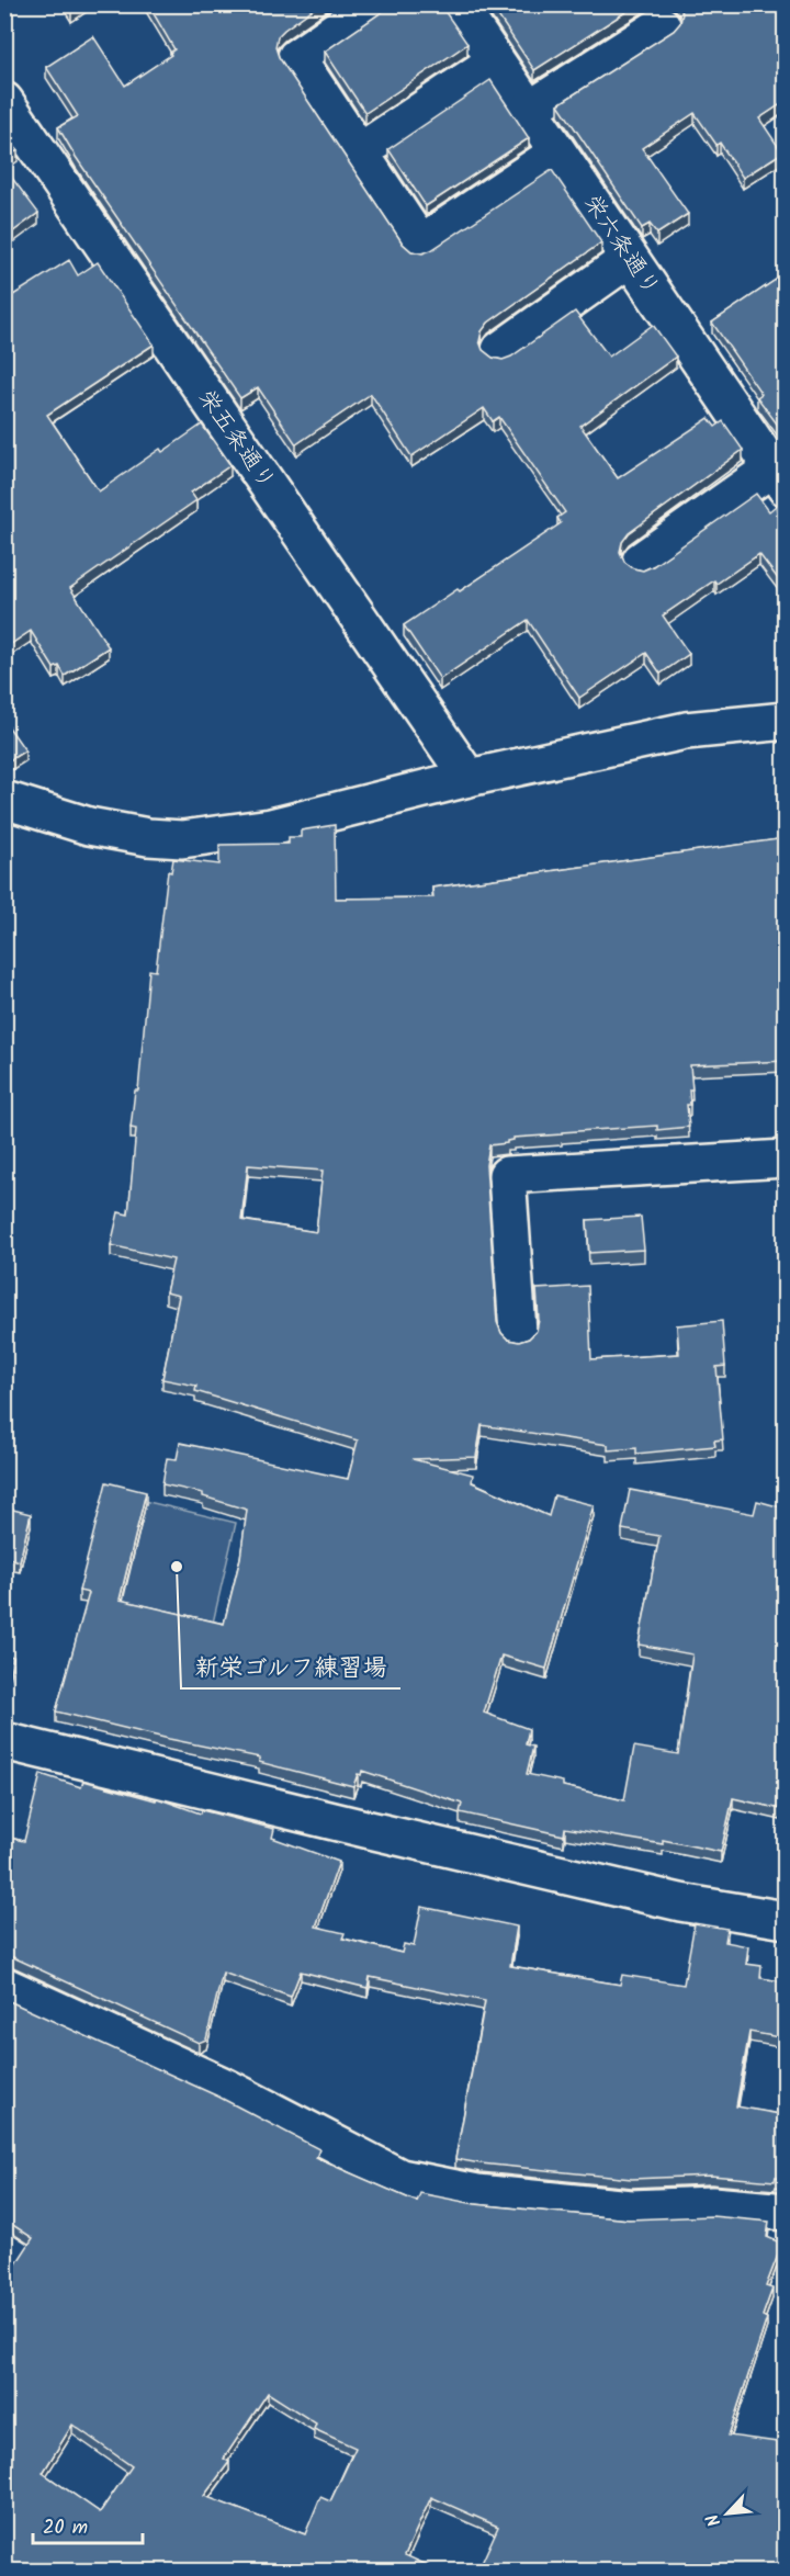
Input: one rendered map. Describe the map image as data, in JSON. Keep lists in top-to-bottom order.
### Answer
{
  "streets": {
    "street": ["栄六条通り", "栄五条通り"]
  },
  "places": ["新栄ゴルフ練習場"],
  "scale_bar": "20 m",
  "north": "bottom left"
}
